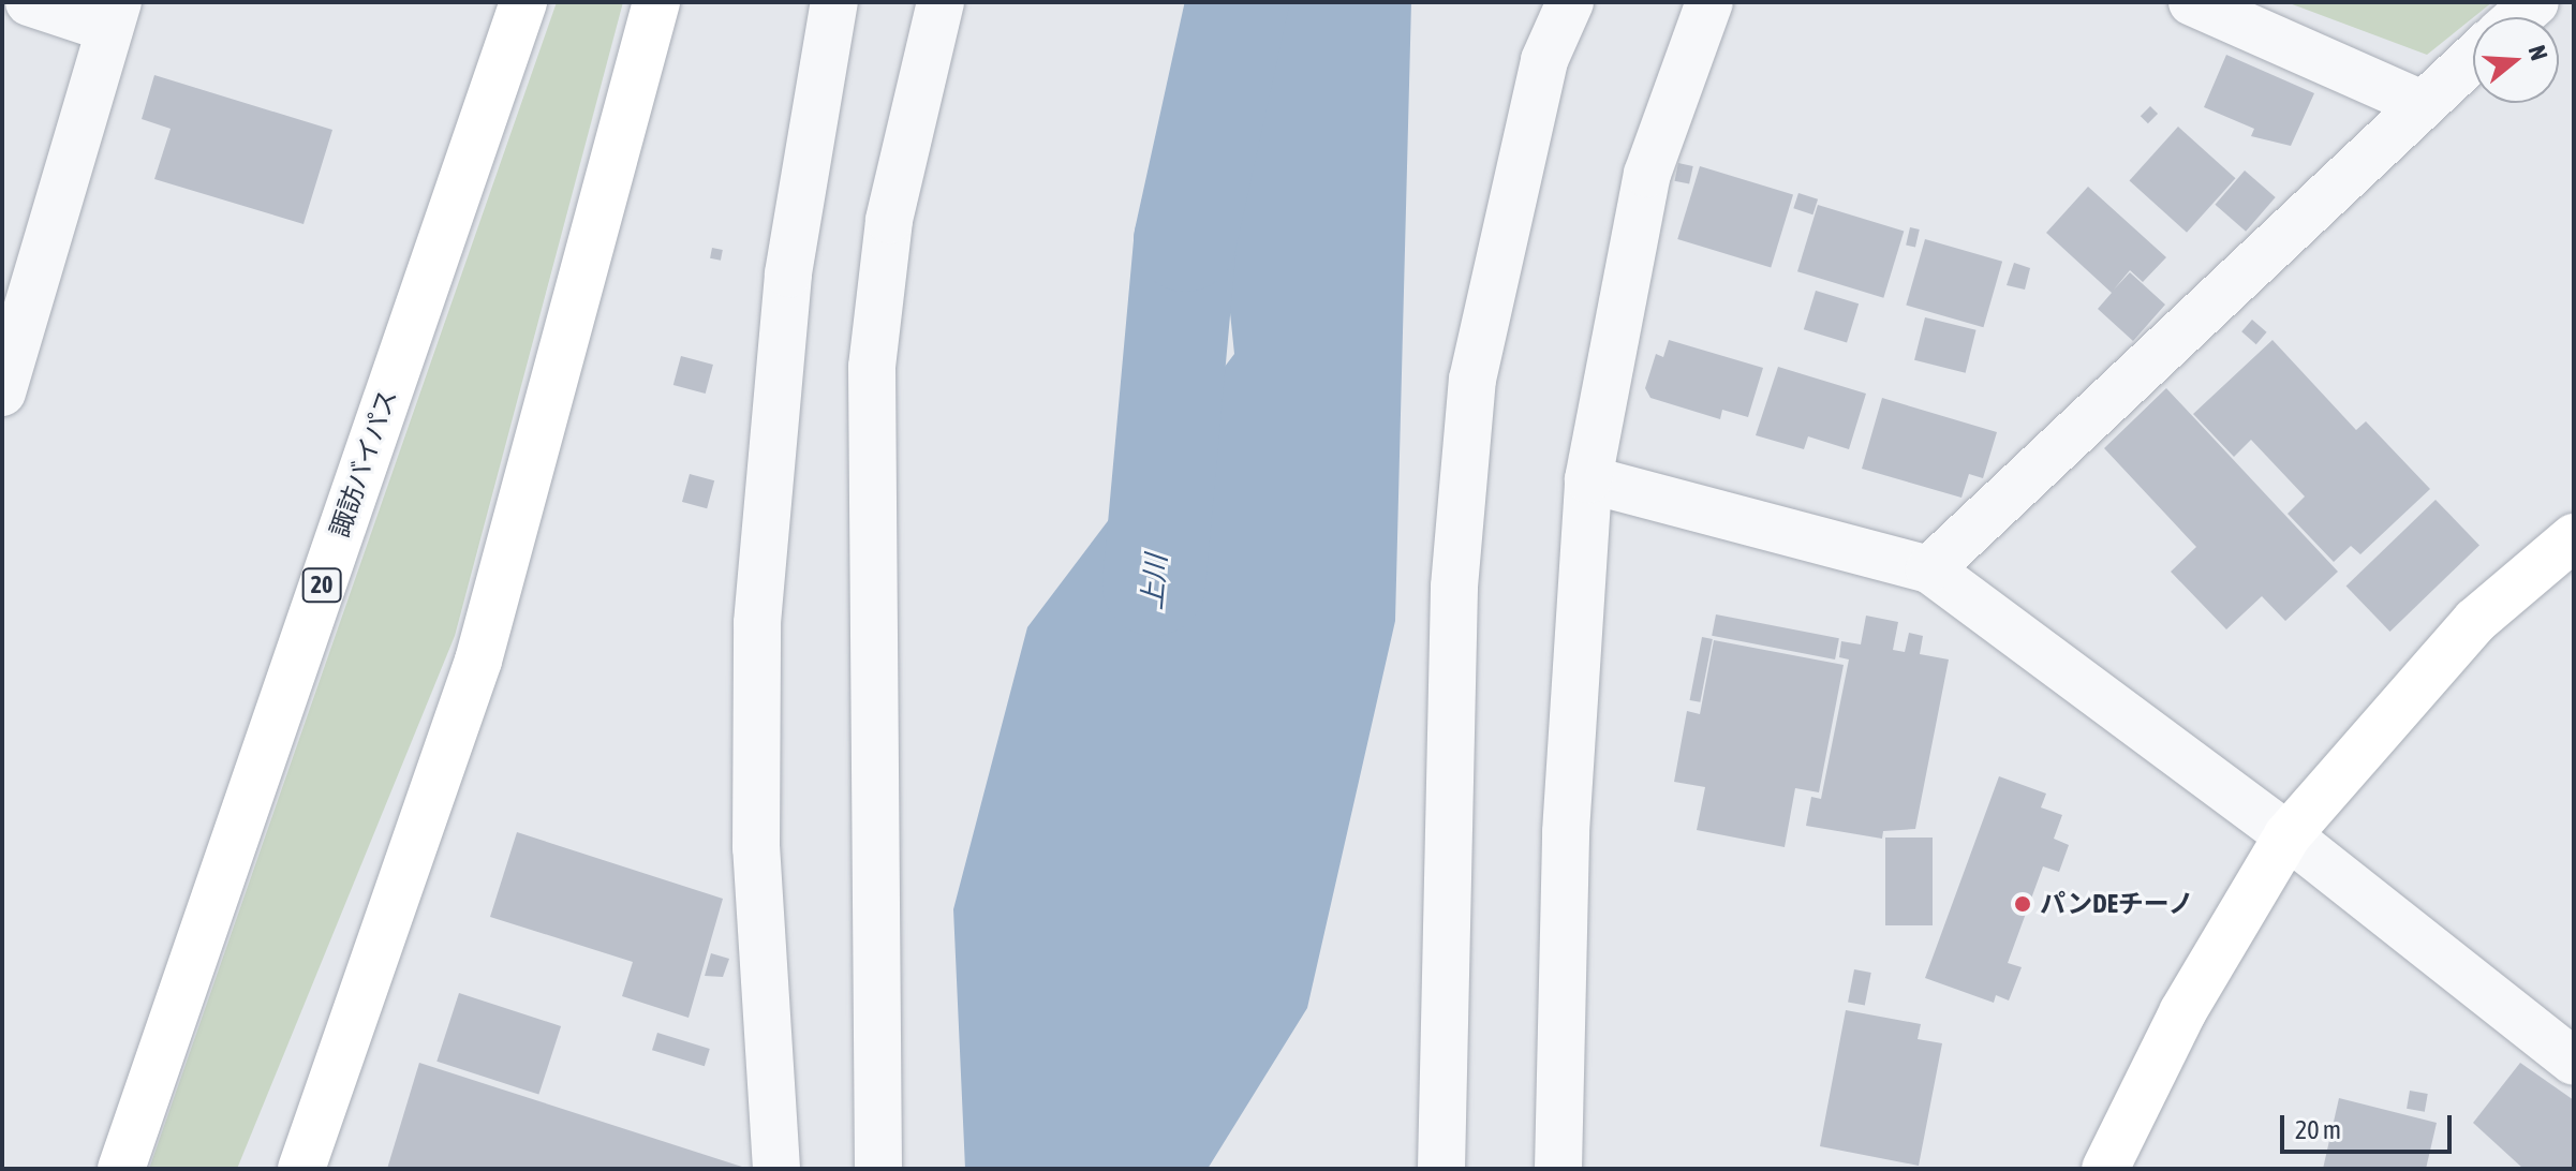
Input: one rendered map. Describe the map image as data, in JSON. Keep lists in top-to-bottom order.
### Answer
{
  "streets": {
    "main road": ["諏訪バイパス", "20"]
  },
  "water": ["上川"],
  "places": ["パンDEチーノ"],
  "scale_bar": "20 m",
  "north": "right"
}
